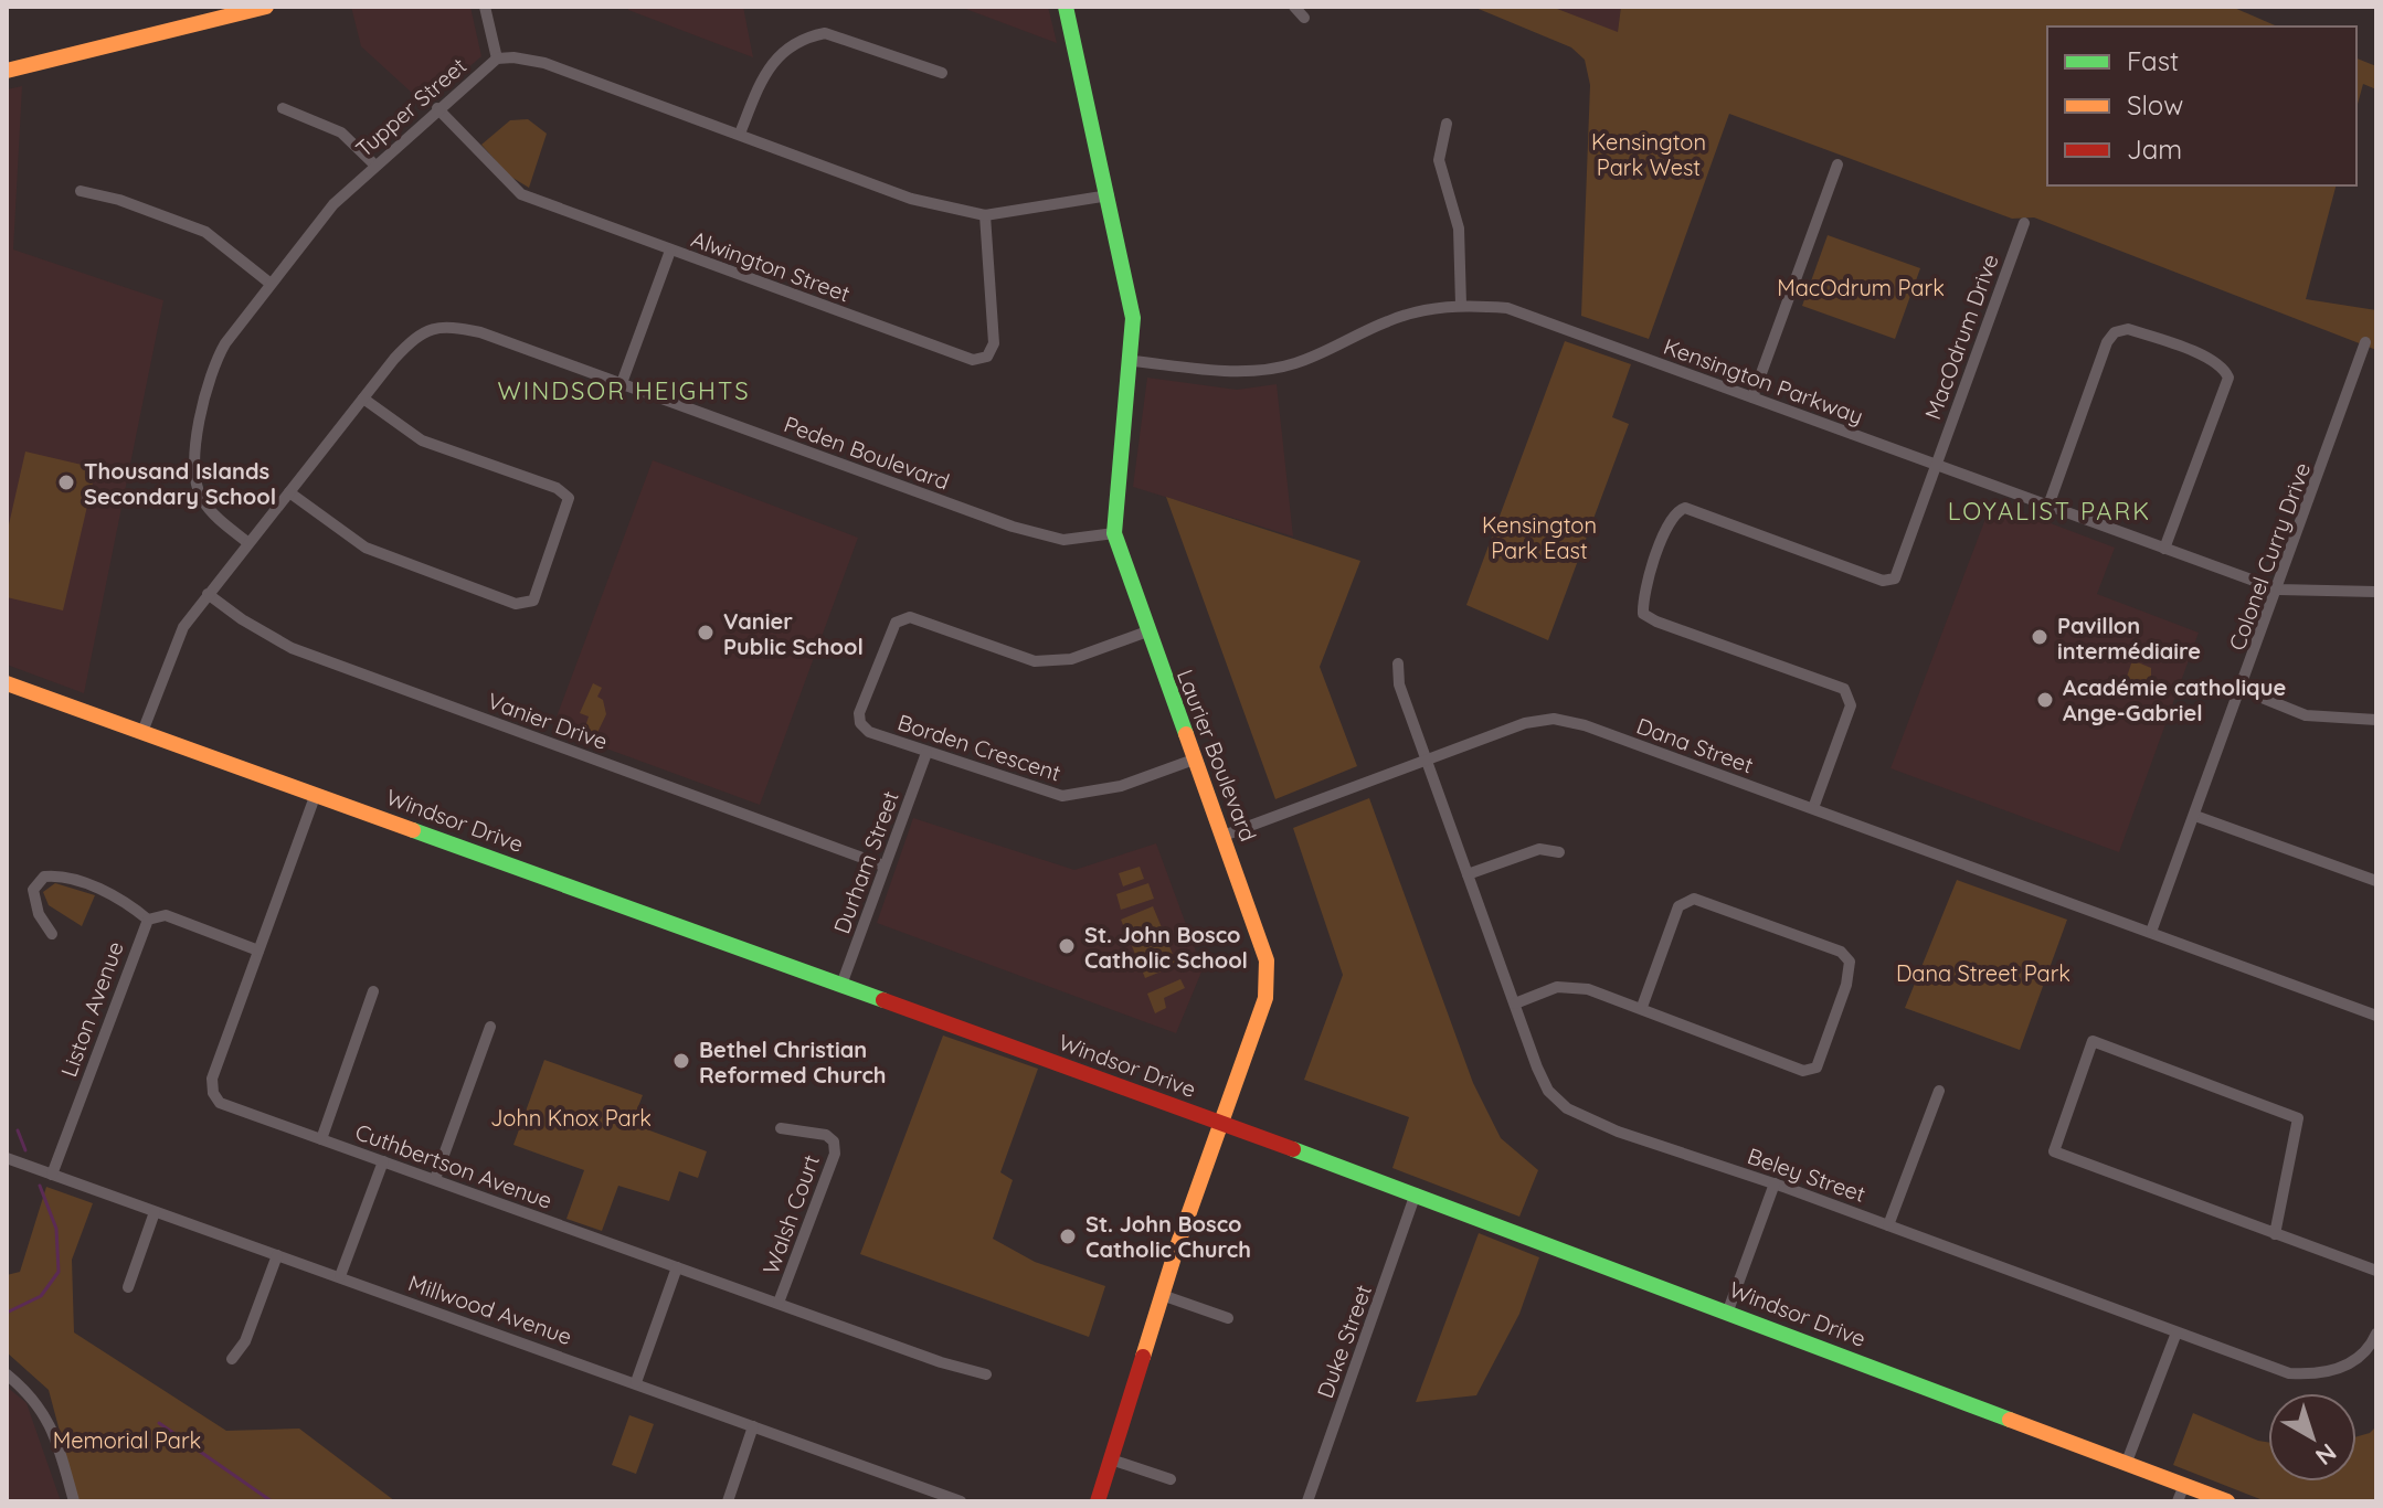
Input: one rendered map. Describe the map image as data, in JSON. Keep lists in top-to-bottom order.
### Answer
{
  "streets": {
    "street": [
      "Tupper Street",
      "Alwington Street",
      "MacOdrum Drive",
      "Kensington Parkway",
      "Peden Boulevard",
      "Colonel Curry Drive",
      "Vanier Drive",
      "Dana Street",
      "Borden Crescent",
      "Laurier Boulevard",
      "Windsor Drive",
      "Durham Street",
      "Liston Avenue",
      "Cuthbertson Avenue",
      "Beley Street",
      "Walsh Court",
      "Millwood Avenue",
      "Duke Street"
    ]
  },
  "crossings": [
    ["Tupper Street", "Alwington Street"],
    ["Tupper Street", "Peden Boulevard"],
    ["Tupper Street", "Laurier Boulevard"],
    ["MacOdrum Drive", "Kensington Parkway"],
    ["MacOdrum Drive", "Dana Street"],
    ["Kensington Parkway", "Colonel Curry Drive"],
    ["Kensington Parkway", "Laurier Boulevard"],
    ["Peden Boulevard", "Vanier Drive"],
    ["Peden Boulevard", "Laurier Boulevard"],
    ["Peden Boulevard", "Windsor Drive"],
    ["Colonel Curry Drive", "Dana Street"],
    ["Vanier Drive", "Durham Street"],
    ["Dana Street", "Laurier Boulevard"],
    ["Dana Street", "Beley Street"],
    ["Borden Crescent", "Laurier Boulevard"],
    ["Borden Crescent", "Durham Street"],
    ["Laurier Boulevard", "Windsor Drive"],
    ["Windsor Drive", "Durham Street"],
    ["Windsor Drive", "Cuthbertson Avenue"],
    ["Windsor Drive", "Duke Street"],
    ["Liston Avenue", "Millwood Avenue"],
    ["Cuthbertson Avenue", "Walsh Court"]
  ],
  "districts": ["WINDSOR HEIGHTS", "LOYALIST PARK"],
  "parks": [
    "Kensington Park West",
    "MacOdrum Park",
    "Kensington Park East",
    "Dana Street Park",
    "John Knox Park",
    "Memorial Park"
  ],
  "places": [
    "Thousand Islands Secondary School",
    "Vanier Public School",
    "Pavillon intermédiaire",
    "Académie catholique Ange-Gabriel",
    "St. John Bosco Catholic School",
    "Bethel Christian Reformed Church",
    "St. John Bosco Catholic Church"
  ],
  "legend": ["Fast", "Slow", "Jam"],
  "north": "bottom right"
}
